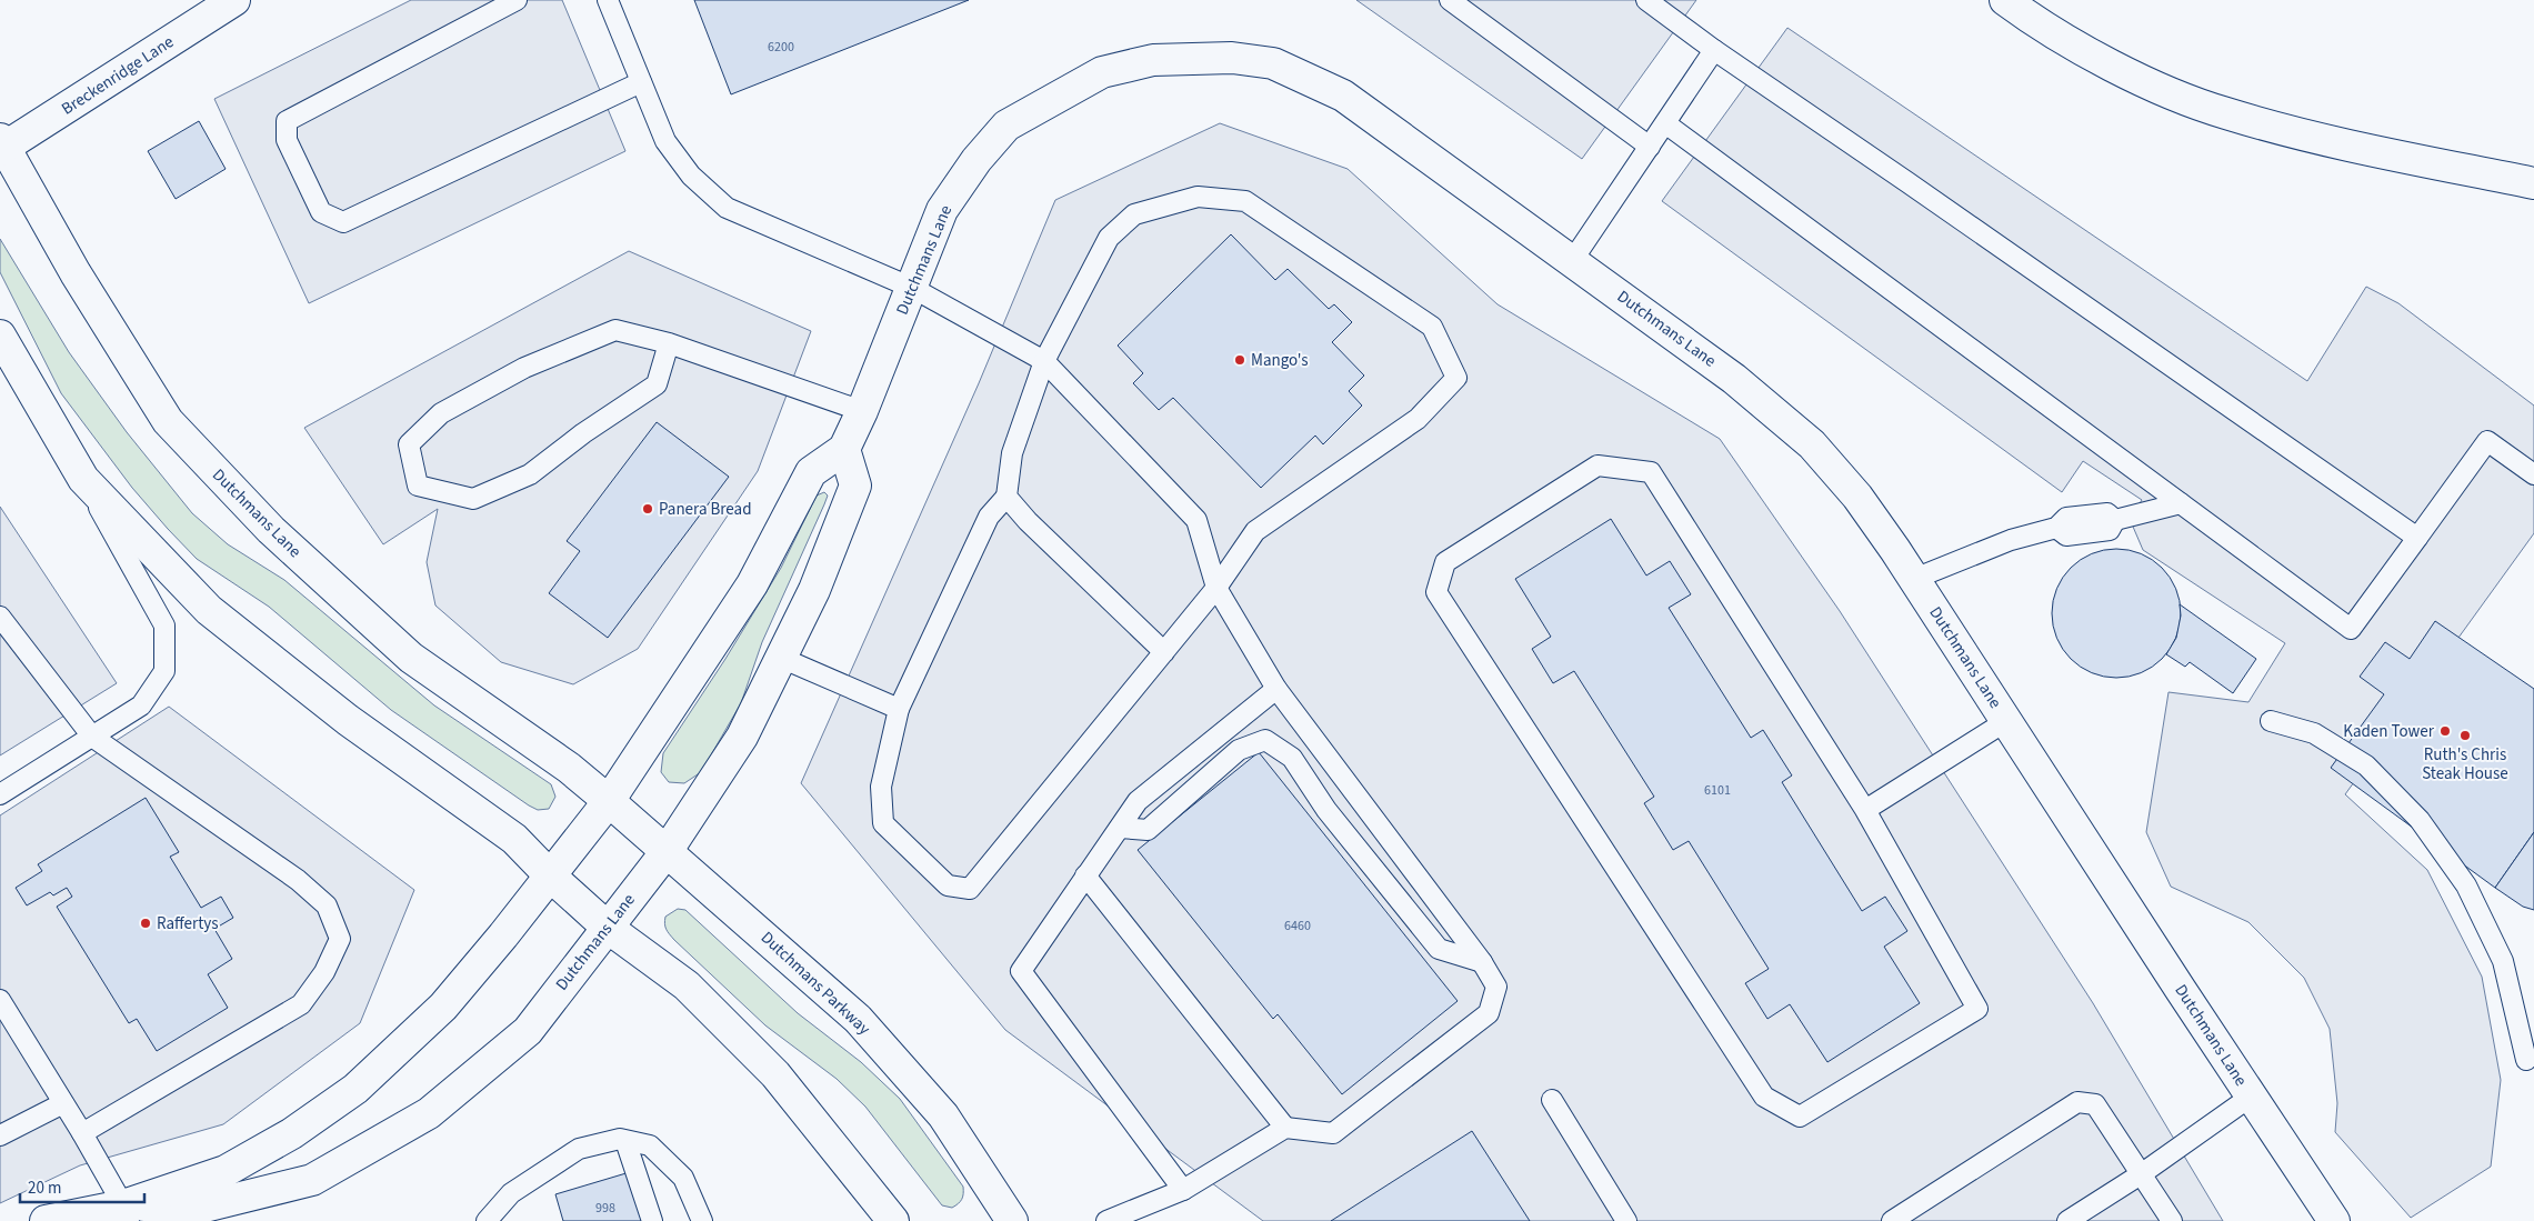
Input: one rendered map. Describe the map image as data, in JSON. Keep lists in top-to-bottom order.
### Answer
{
  "streets": {
    "main road": ["Breckenridge Lane", "Dutchmans Lane", "Dutchmans Parkway"]
  },
  "crossings": [
    ["Breckenridge Lane", "Dutchmans Lane"],
    ["Dutchmans Lane", "Dutchmans Parkway"]
  ],
  "places": [
    "Mango's",
    "Panera Bread",
    "Kaden Tower",
    "Ruth's Chris Steak House",
    "Raffertys"
  ],
  "house_numbers": [
    "6200",
    "6101",
    "6460",
    "998"
  ],
  "scale_bar": "20 m"
}
